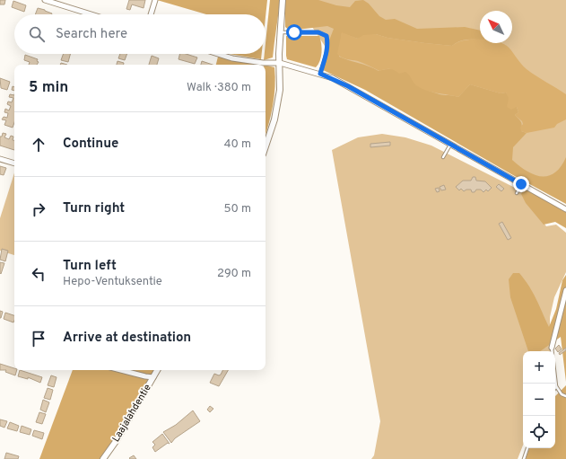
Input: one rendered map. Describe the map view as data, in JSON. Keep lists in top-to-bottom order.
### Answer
{
  "streets": {
    "street": ["Laajalahdentie"]
  },
  "north": "top left",
  "page": {
    "search": "Search here",
    "heading": ["5 min", "Walk · 380 m"],
    "list": [
      ["Continue", "40 m"],
      ["Turn right", "50 m"],
      ["Turn left", "Hepo-Ventuksentie", "290 m"],
      "Arrive at destination"
    ],
    "map_buttons": ["+", "−"]
  }
}
